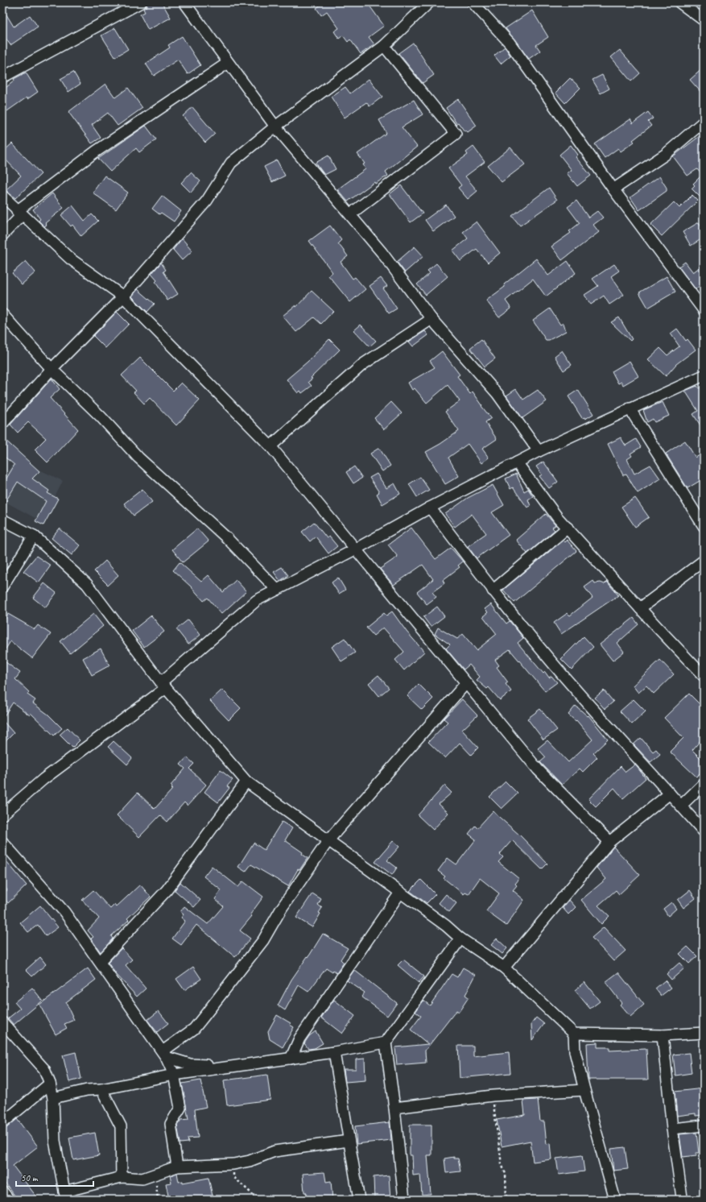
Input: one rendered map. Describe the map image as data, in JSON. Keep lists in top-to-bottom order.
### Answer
{
  "scale_bar": "50 m"
}
